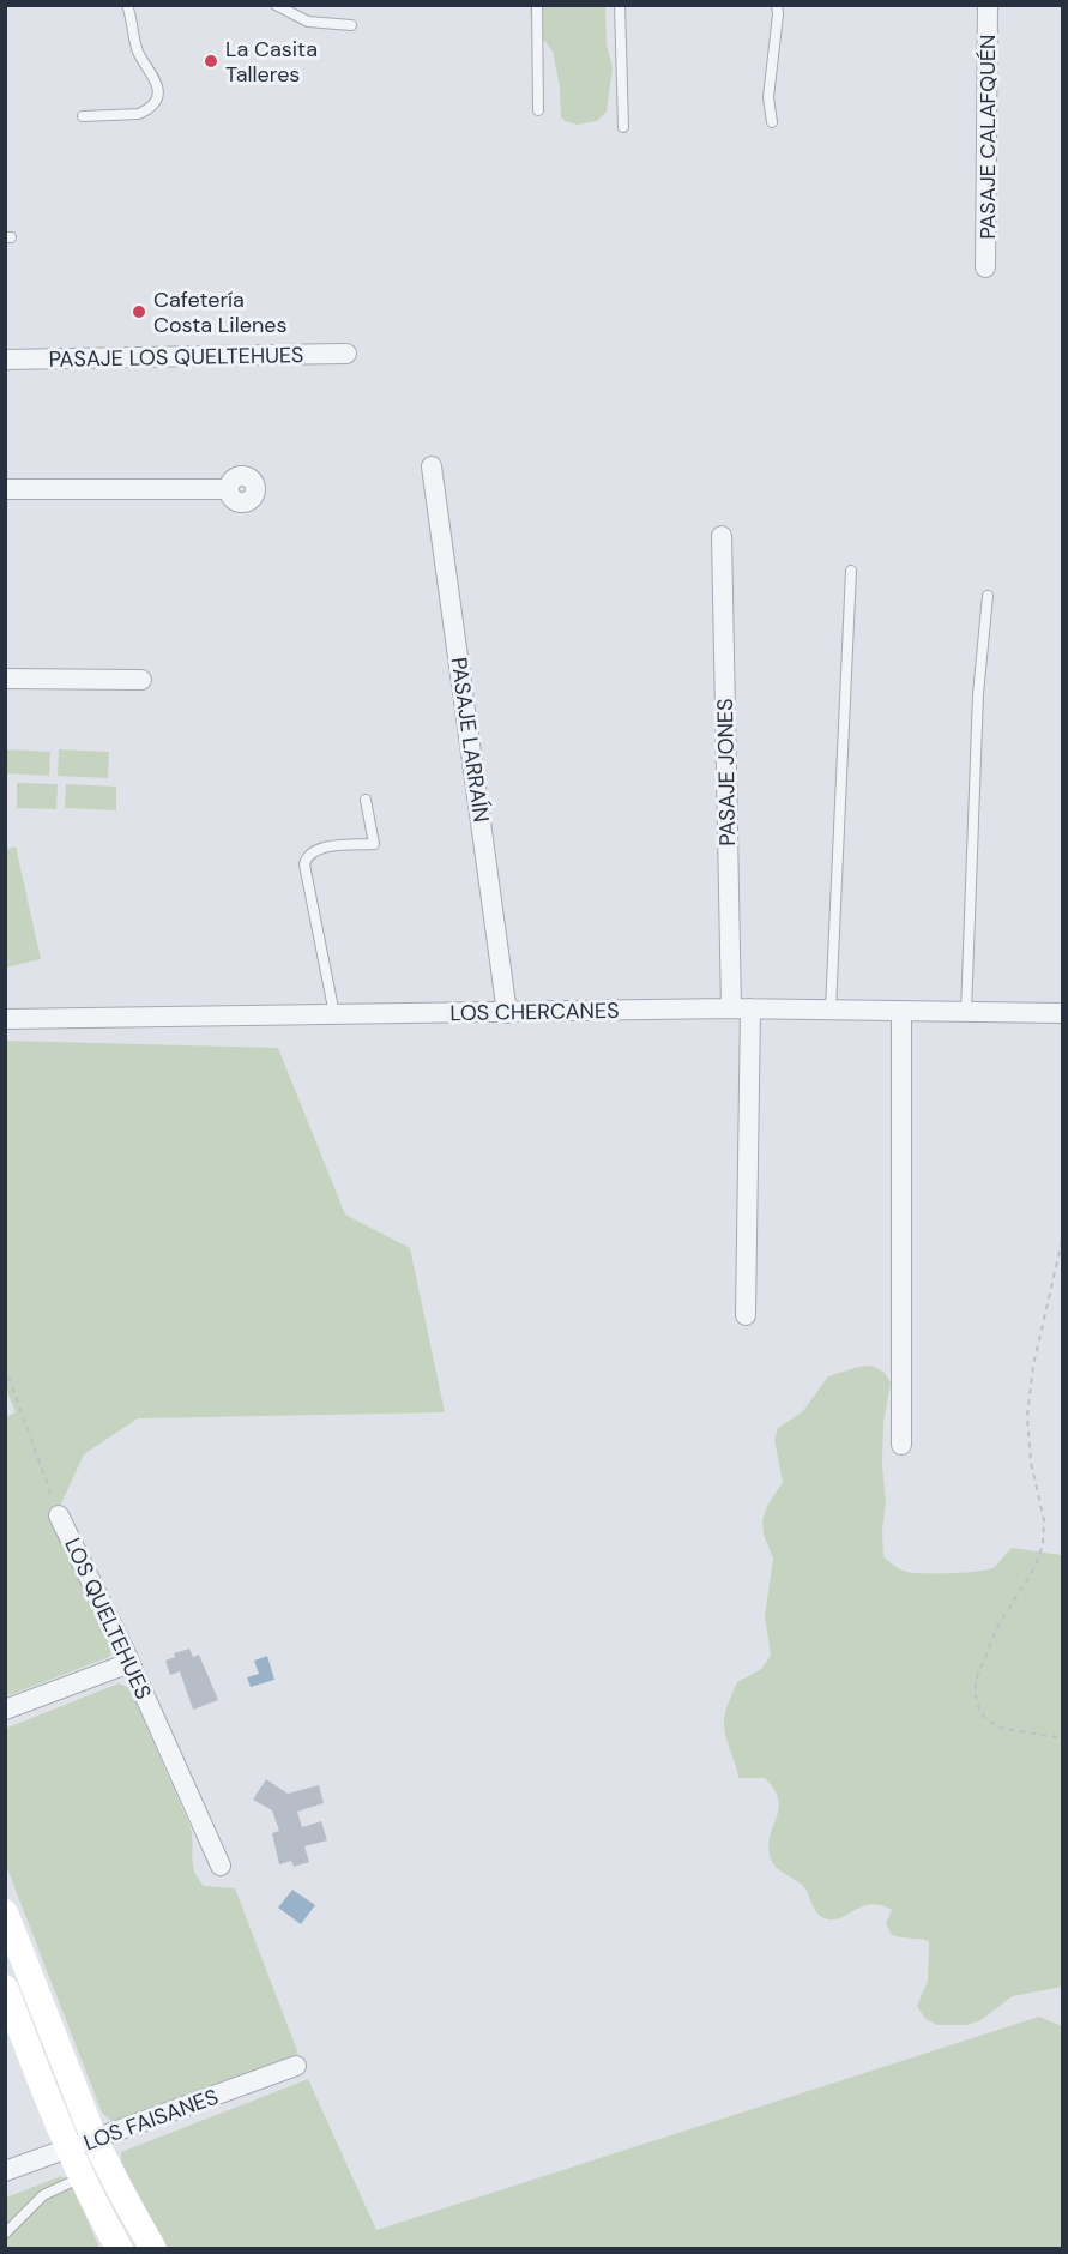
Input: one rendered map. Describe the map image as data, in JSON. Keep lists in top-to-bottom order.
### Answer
{
  "streets": {
    "street": [
      "PASAJE CALAFQUÉN",
      "PASAJE LOS QUELTEHUES",
      "PASAJE LARRAÍN",
      "PASAJE JONES",
      "LOS CHERCANES",
      "LOS QUELTEHUES",
      "LOS FAISANES"
    ]
  },
  "crossings": [
    ["PASAJE LARRAÍN", "LOS CHERCANES"],
    ["PASAJE JONES", "LOS CHERCANES"]
  ],
  "places": ["La Casita Talleres", "Cafetería Costa Lilenes"]
}
